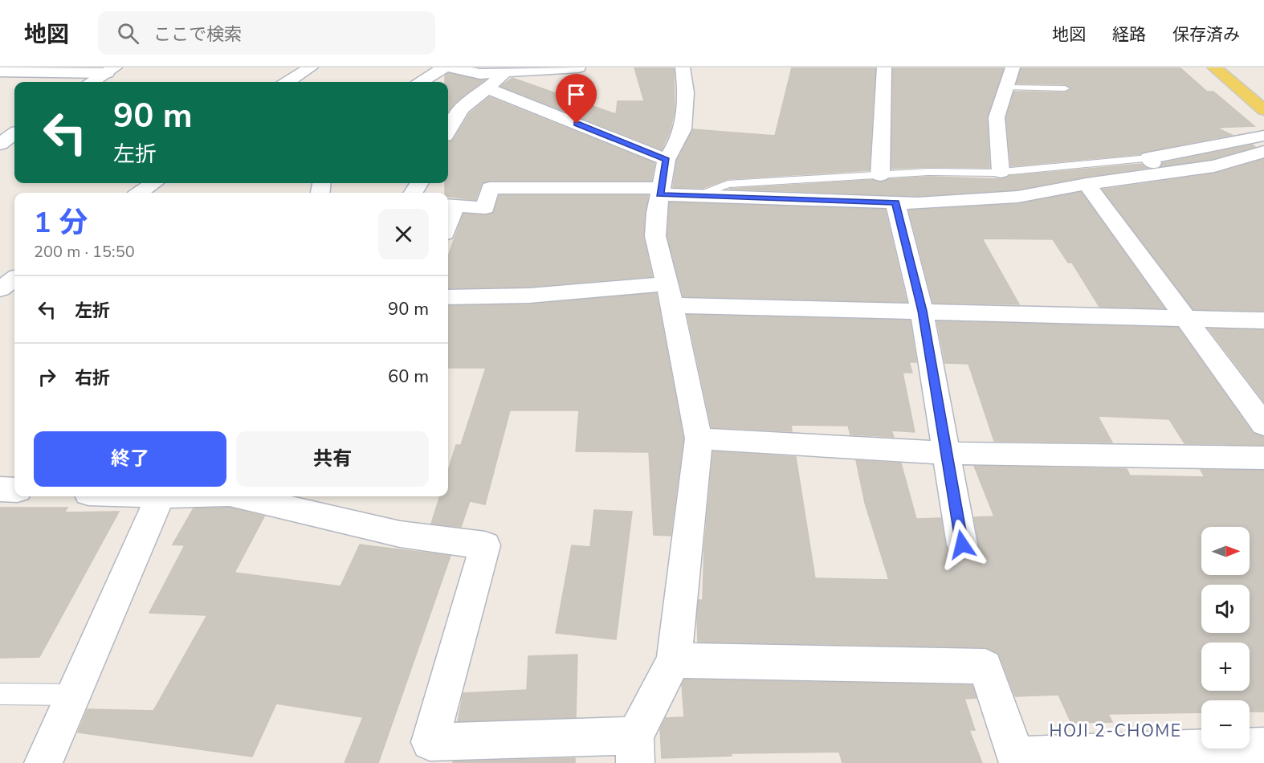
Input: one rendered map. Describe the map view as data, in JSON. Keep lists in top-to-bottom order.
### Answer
{
  "districts": ["HOJI 2-CHOME"],
  "north": "right",
  "page": {
    "header": "地図",
    "search": "ここで検索",
    "nav": ["地図", "経路", "保存済み"],
    "turn": ["90 m", "左折"],
    "heading": ["1 分", "200 m · 15:50"],
    "list": [
      {
        "name": "左折",
        "value": "90 m"
      },
      {
        "name": "右折",
        "value": "60 m"
      }
    ],
    "buttons": ["終了", "共有"],
    "map_buttons": ["+", "−"]
  }
}
